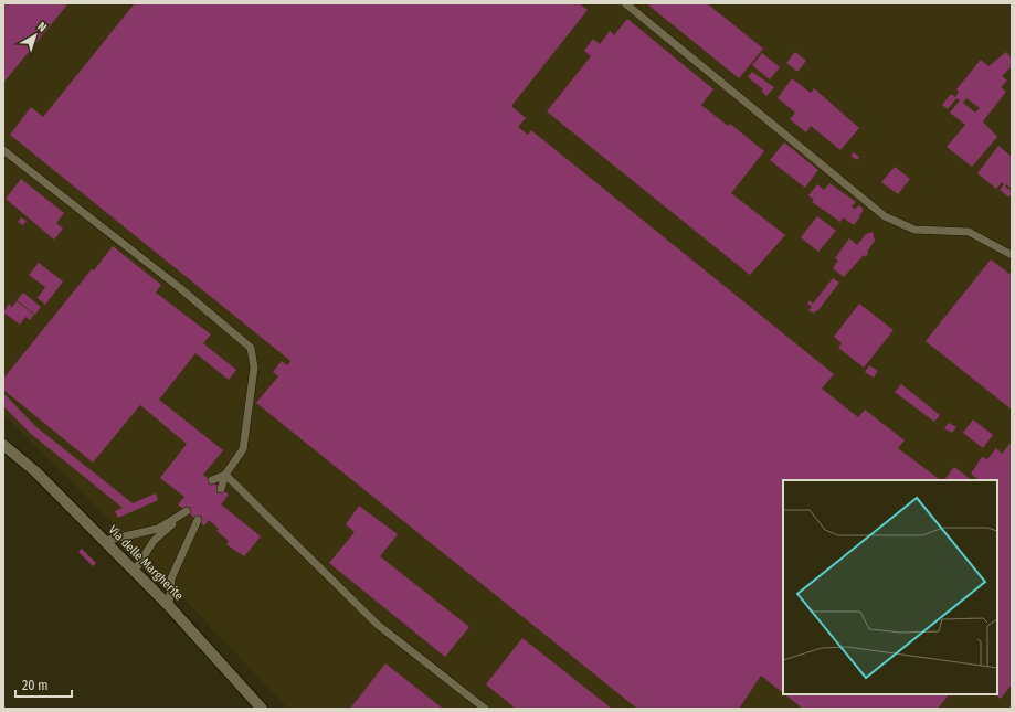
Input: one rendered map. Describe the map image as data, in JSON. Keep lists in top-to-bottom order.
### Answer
{
  "streets": {
    "street": ["Via delle Margherite"]
  },
  "scale_bar": "20 m",
  "north": "top right"
}
